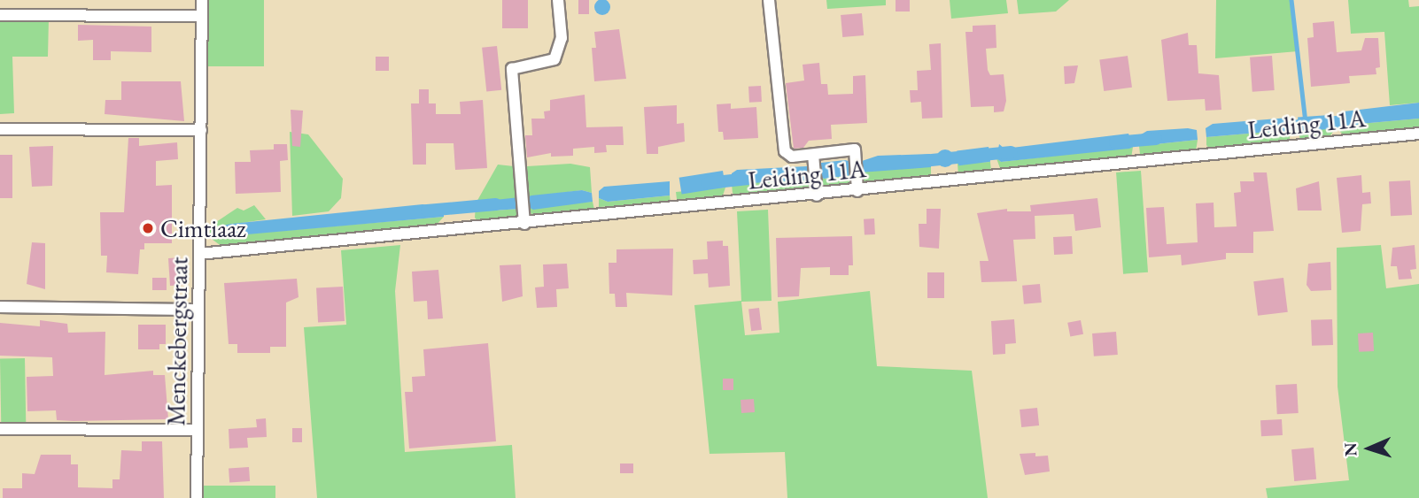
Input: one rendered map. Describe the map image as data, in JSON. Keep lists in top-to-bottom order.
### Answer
{
  "streets": {
    "street": ["Leiding 11A", "Menckebergstraat"]
  },
  "crossings": [
    ["Leiding 11A", "Menckebergstraat"]
  ],
  "places": ["Cimtiaaz"],
  "north": "left"
}
